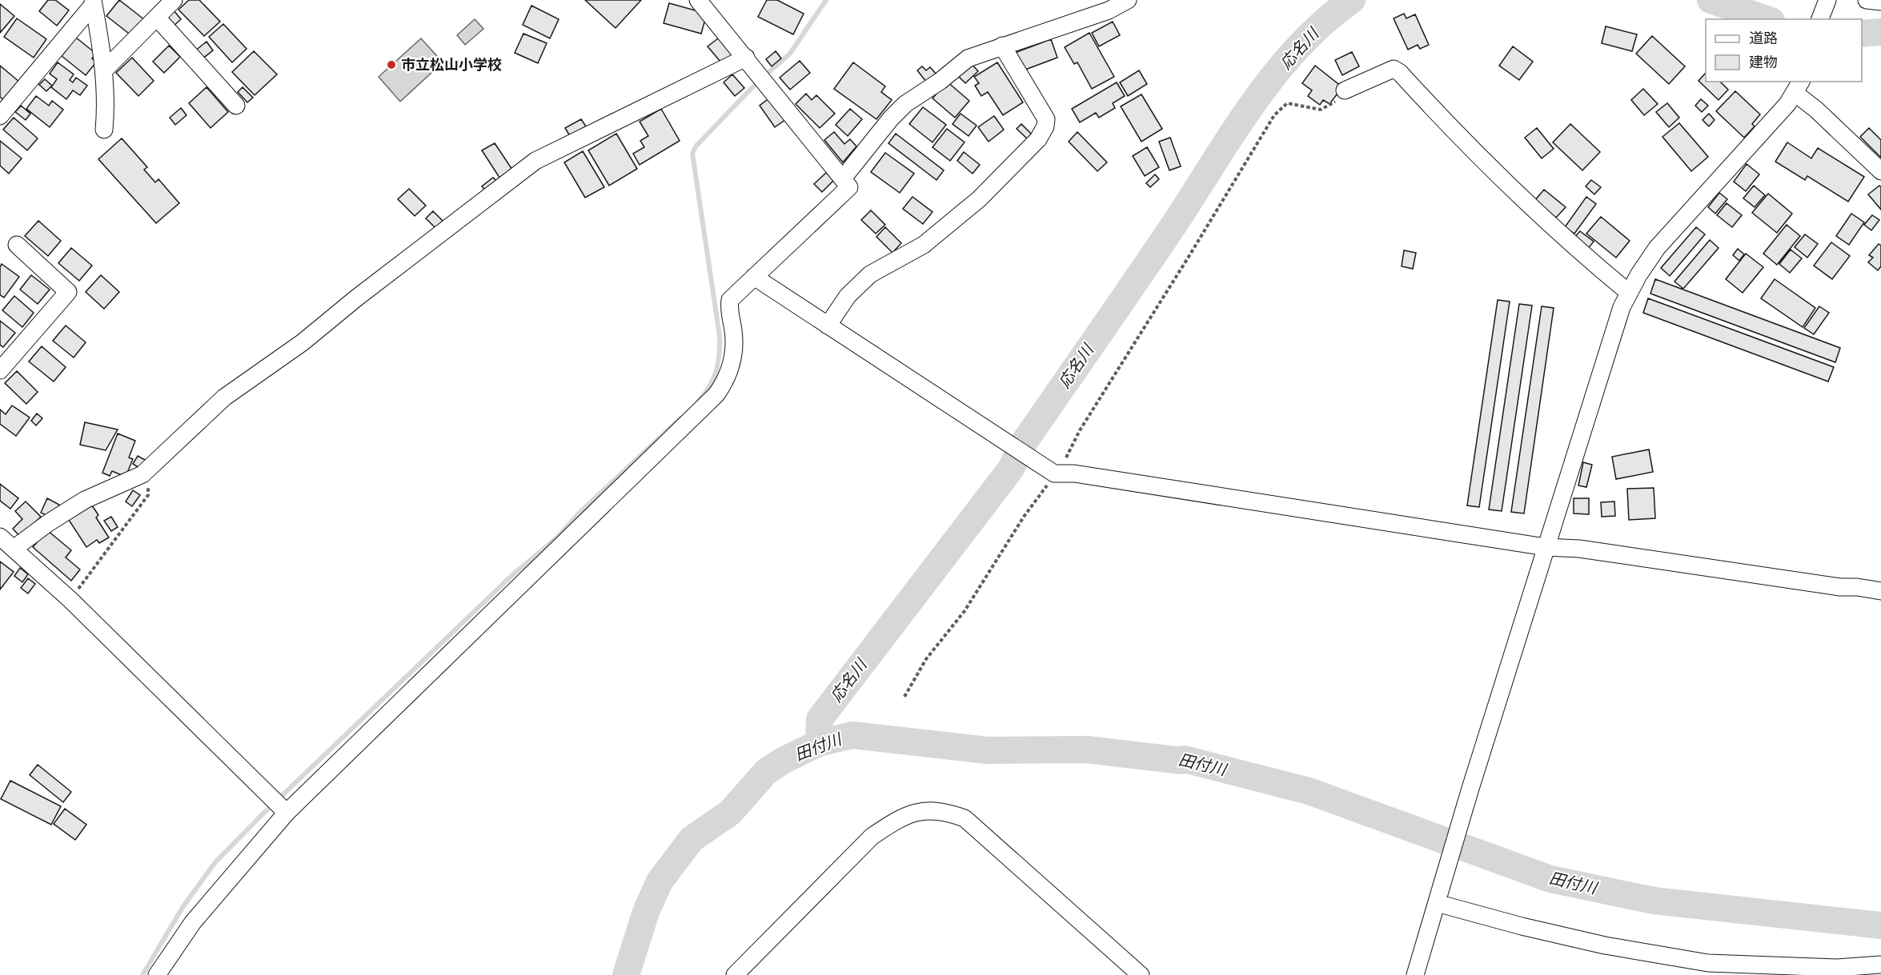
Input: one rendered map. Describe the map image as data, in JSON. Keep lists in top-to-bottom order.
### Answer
{
  "water": ["応名川", "田付川"],
  "places": ["市立松山小学校"],
  "legend": ["道路", "建物"]
}
